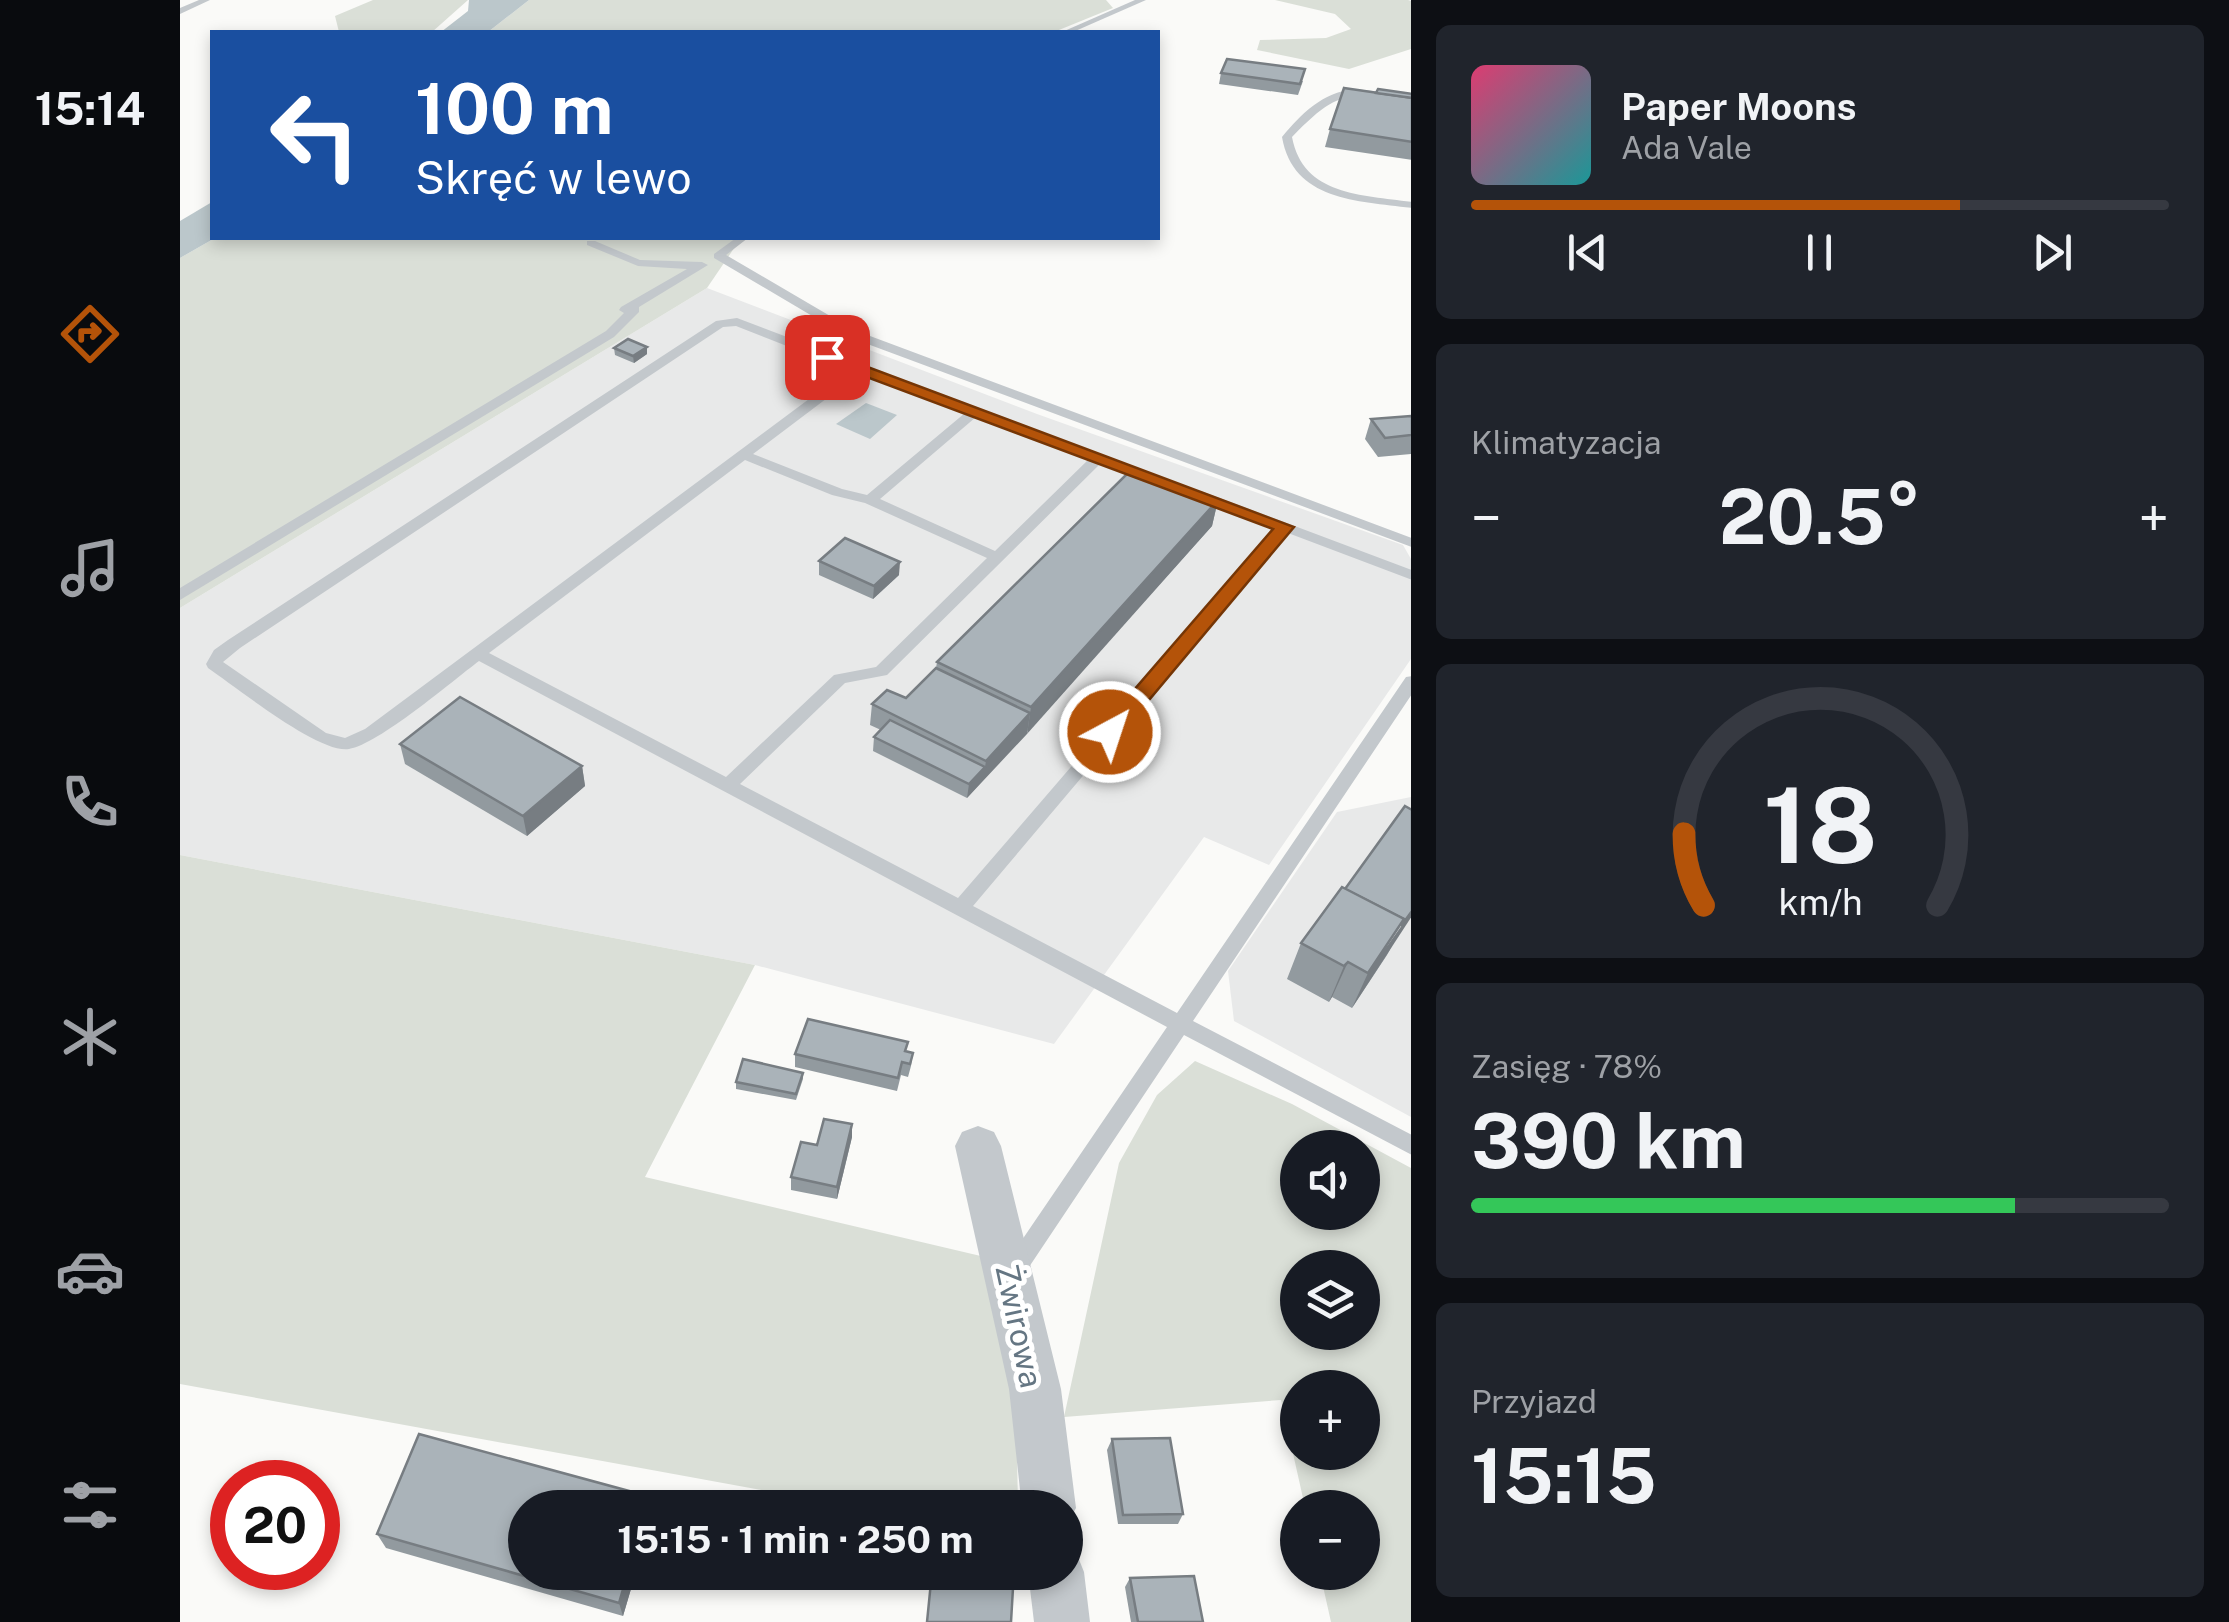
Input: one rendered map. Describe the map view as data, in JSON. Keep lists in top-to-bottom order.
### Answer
{
  "streets": {
    "street": ["Żwirowa"]
  },
  "page": {
    "tabs": "15:14",
    "turn": ["100 m", "Skręć w lewo"],
    "song": ["Paper Moons", "Ada Vale"],
    "tile": [
      "Klimatyzacja",
      ["Zasięg · 78%", "390 km"],
      ["Przyjazd", "15:15"]
    ],
    "heat": ["−", "20.5°", "+"],
    "map_buttons": ["+", "−"],
    "limit": "20",
    "trip": "15:15 · 1 min · 250 m",
    "gauge": ["18", "km/h"]
  }
}
